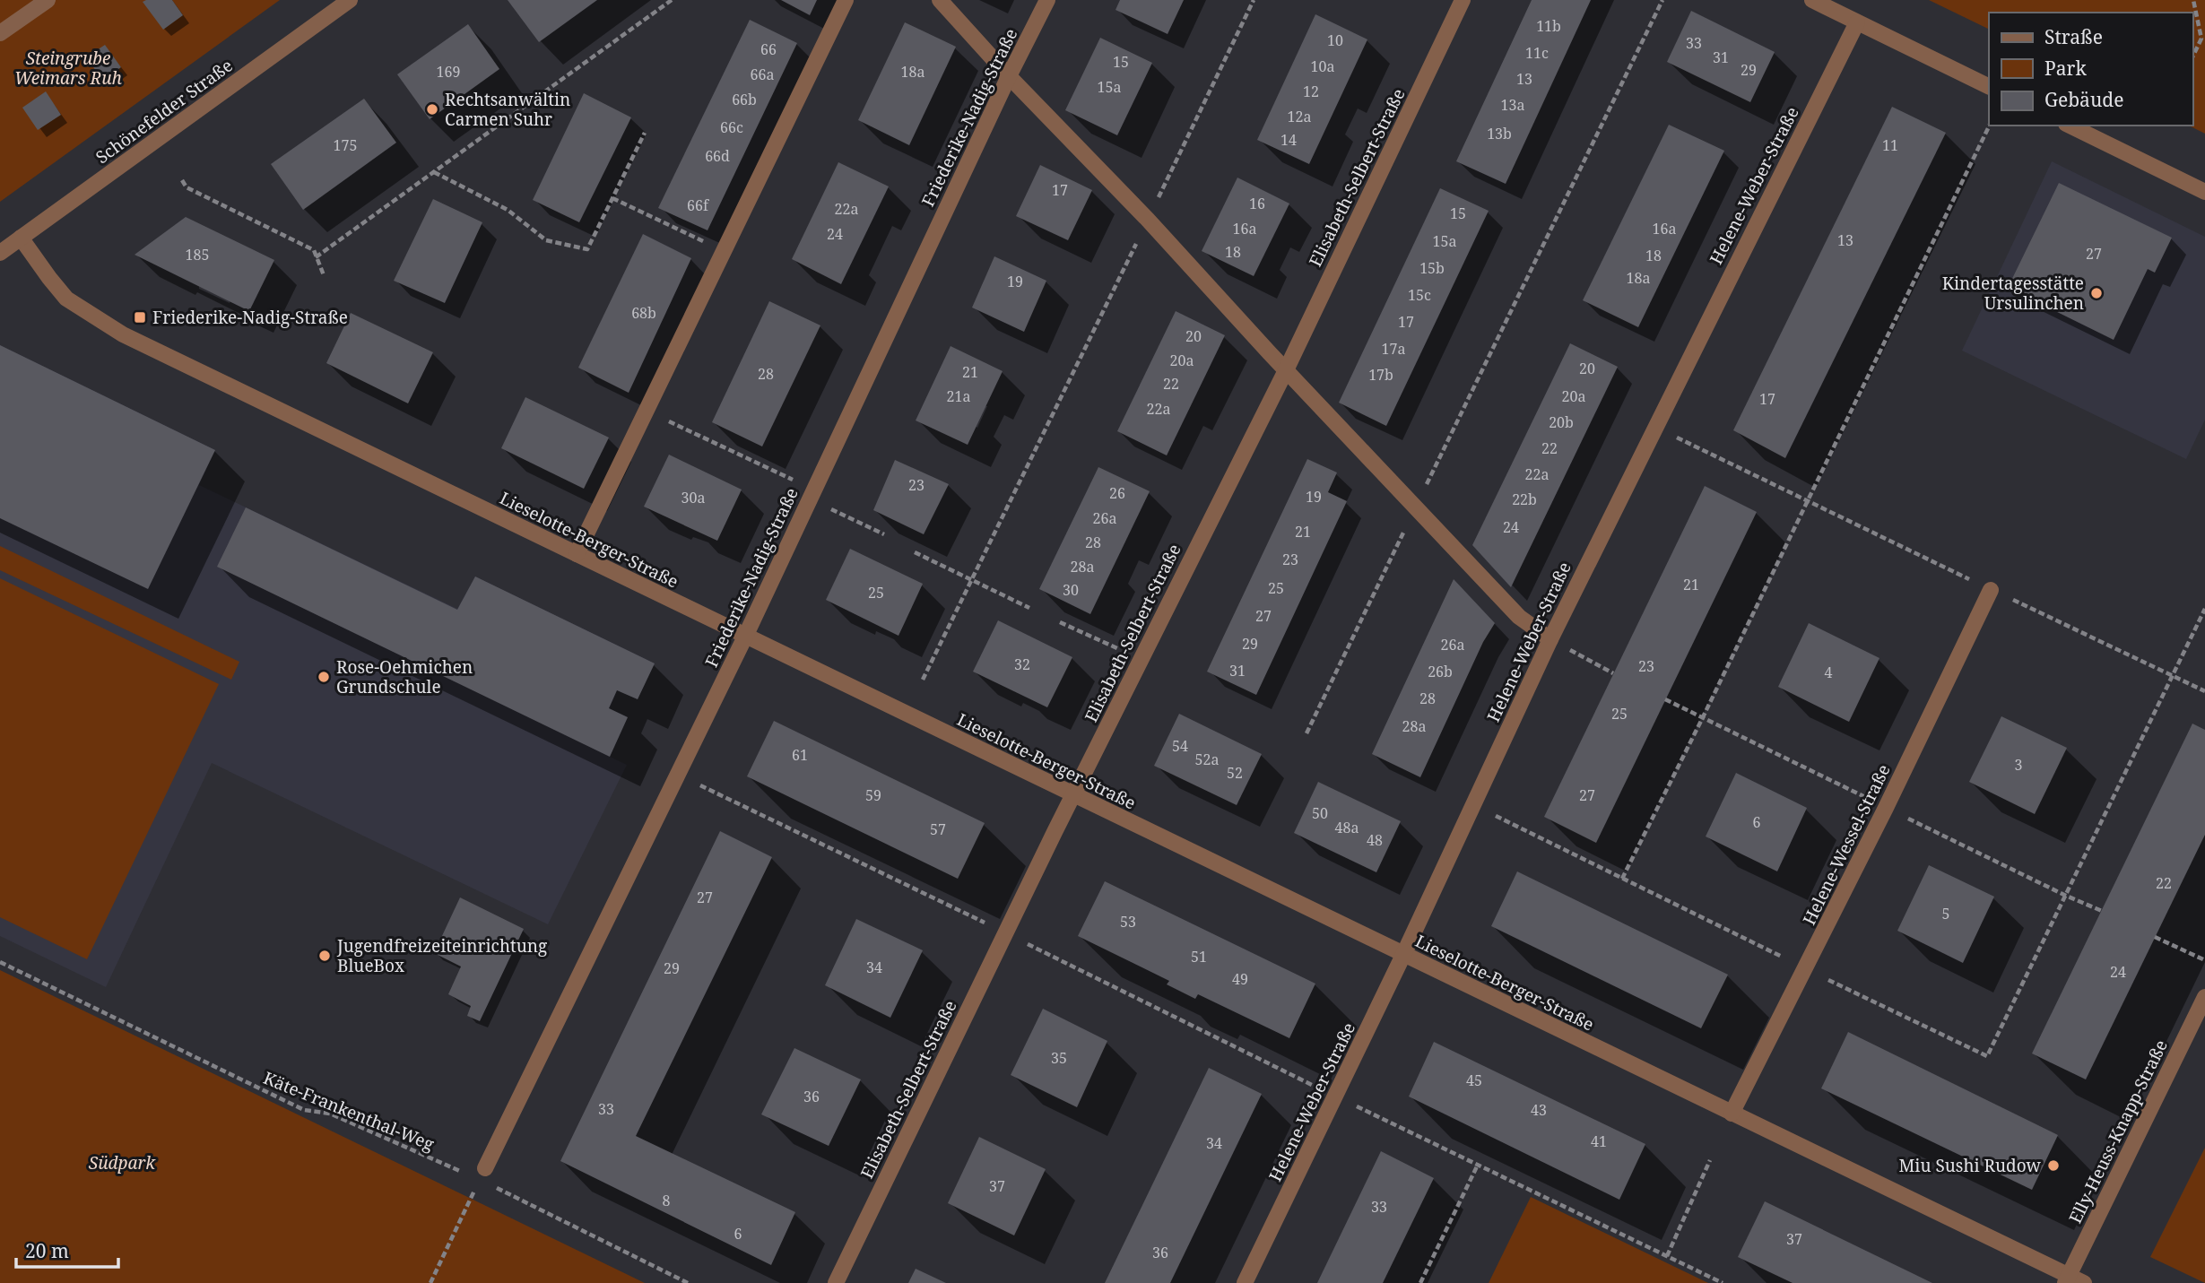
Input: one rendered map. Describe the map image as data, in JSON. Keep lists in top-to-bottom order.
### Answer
{
  "streets": {
    "street": [
      "Schönefelder Straße",
      "Friederike-Nadig-Straße",
      "Elisabeth-Selbert-Straße",
      "Helene-Weber-Straße",
      "Lieselotte-Berger-Straße",
      "Helene-Wessel-Straße",
      "Elly-Heuss-Knapp-Straße"
    ],
    "path": ["Käte-Frankenthal-Weg"]
  },
  "crossings": [
    ["Schönefelder Straße", "Lieselotte-Berger-Straße"],
    ["Friederike-Nadig-Straße", "Lieselotte-Berger-Straße"],
    ["Elisabeth-Selbert-Straße", "Lieselotte-Berger-Straße"],
    ["Helene-Weber-Straße", "Lieselotte-Berger-Straße"],
    ["Lieselotte-Berger-Straße", "Helene-Wessel-Straße"],
    ["Lieselotte-Berger-Straße", "Elly-Heuss-Knapp-Straße"]
  ],
  "parks": ["Steingrube Weimars Ruh", "Südpark"],
  "places": {
    "other": [
      "Rechtsanwältin Carmen Suhr",
      "Kindertagesstätte Ursulinchen",
      "Rose-Oehmichen Grundschule",
      "Jugendfreizeiteinrichtung BlueBox",
      "Miu Sushi Rudow"
    ],
    "transit": ["Friederike-Nadig-Straße"]
  },
  "house_numbers": [
    "11b",
    "10",
    "33",
    "66",
    "11c",
    "31",
    "15",
    "10a",
    "29",
    "169",
    "18a",
    "66a",
    "13",
    "15a",
    "12",
    "66b",
    "13a",
    "12a",
    "66c",
    "13b",
    "14",
    "175",
    "11",
    "66d",
    "17",
    "16",
    "66f",
    "22a",
    "15",
    "16a",
    "16a",
    "24",
    "13",
    "15a",
    "18",
    "27",
    "185",
    "18",
    "15b",
    "18a",
    "19",
    "15c",
    "68b",
    "17",
    "20",
    "17a",
    "20a",
    "20",
    "21",
    "28",
    "17b",
    "22",
    "21a",
    "20a",
    "17",
    "22a",
    "20b",
    "22",
    "22a",
    "23",
    "26",
    "19",
    "30a",
    "22b",
    "26a",
    "24",
    "21",
    "28",
    "23",
    "28a",
    "21",
    "25",
    "30",
    "25",
    "27",
    "29",
    "26a",
    "32",
    "23",
    "31",
    "26b",
    "4",
    "28",
    "25",
    "28a",
    "54",
    "61",
    "52a",
    "3",
    "52",
    "59",
    "27",
    "50",
    "6",
    "48a",
    "57",
    "48",
    "22",
    "27",
    "5",
    "53",
    "51",
    "34",
    "29",
    "24",
    "49",
    "35",
    "45",
    "36",
    "33",
    "43",
    "41",
    "34",
    "37",
    "8",
    "33",
    "6",
    "37",
    "36"
  ],
  "legend": ["Straße", "Park", "Gebäude"],
  "scale_bar": "20 m"
}
